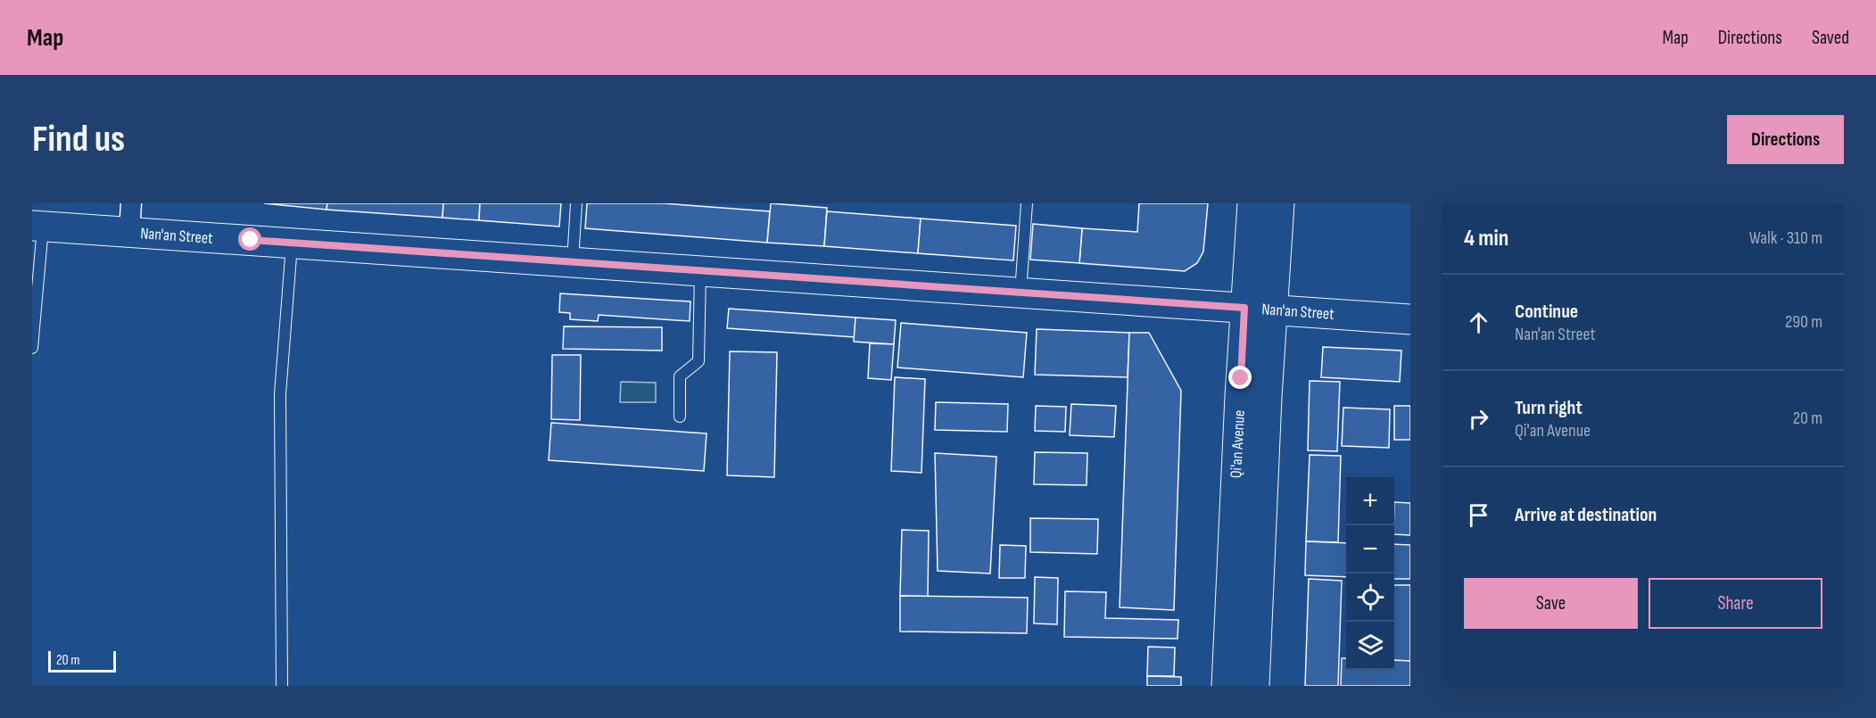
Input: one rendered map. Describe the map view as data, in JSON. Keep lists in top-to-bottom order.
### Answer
{
  "streets": {
    "main road": ["Nan'an Street", "Qi'an Avenue"]
  },
  "crossings": [
    ["Nan'an Street", "Qi'an Avenue"]
  ],
  "scale_bar": "20 m",
  "page": {
    "header": "Map",
    "nav": ["Map", "Directions", "Saved"],
    "buttons": [
      "Directions",
      ["Save", "Share"]
    ],
    "title": "Find us",
    "heading": ["4 min", "Walk · 310 m"],
    "list": [
      ["Continue", "Nan'an Street", "290 m"],
      ["Turn right", "Qi'an Avenue", "20 m"],
      "Arrive at destination"
    ],
    "map_buttons": ["+", "−"],
    "scale": "20 m"
  }
}
